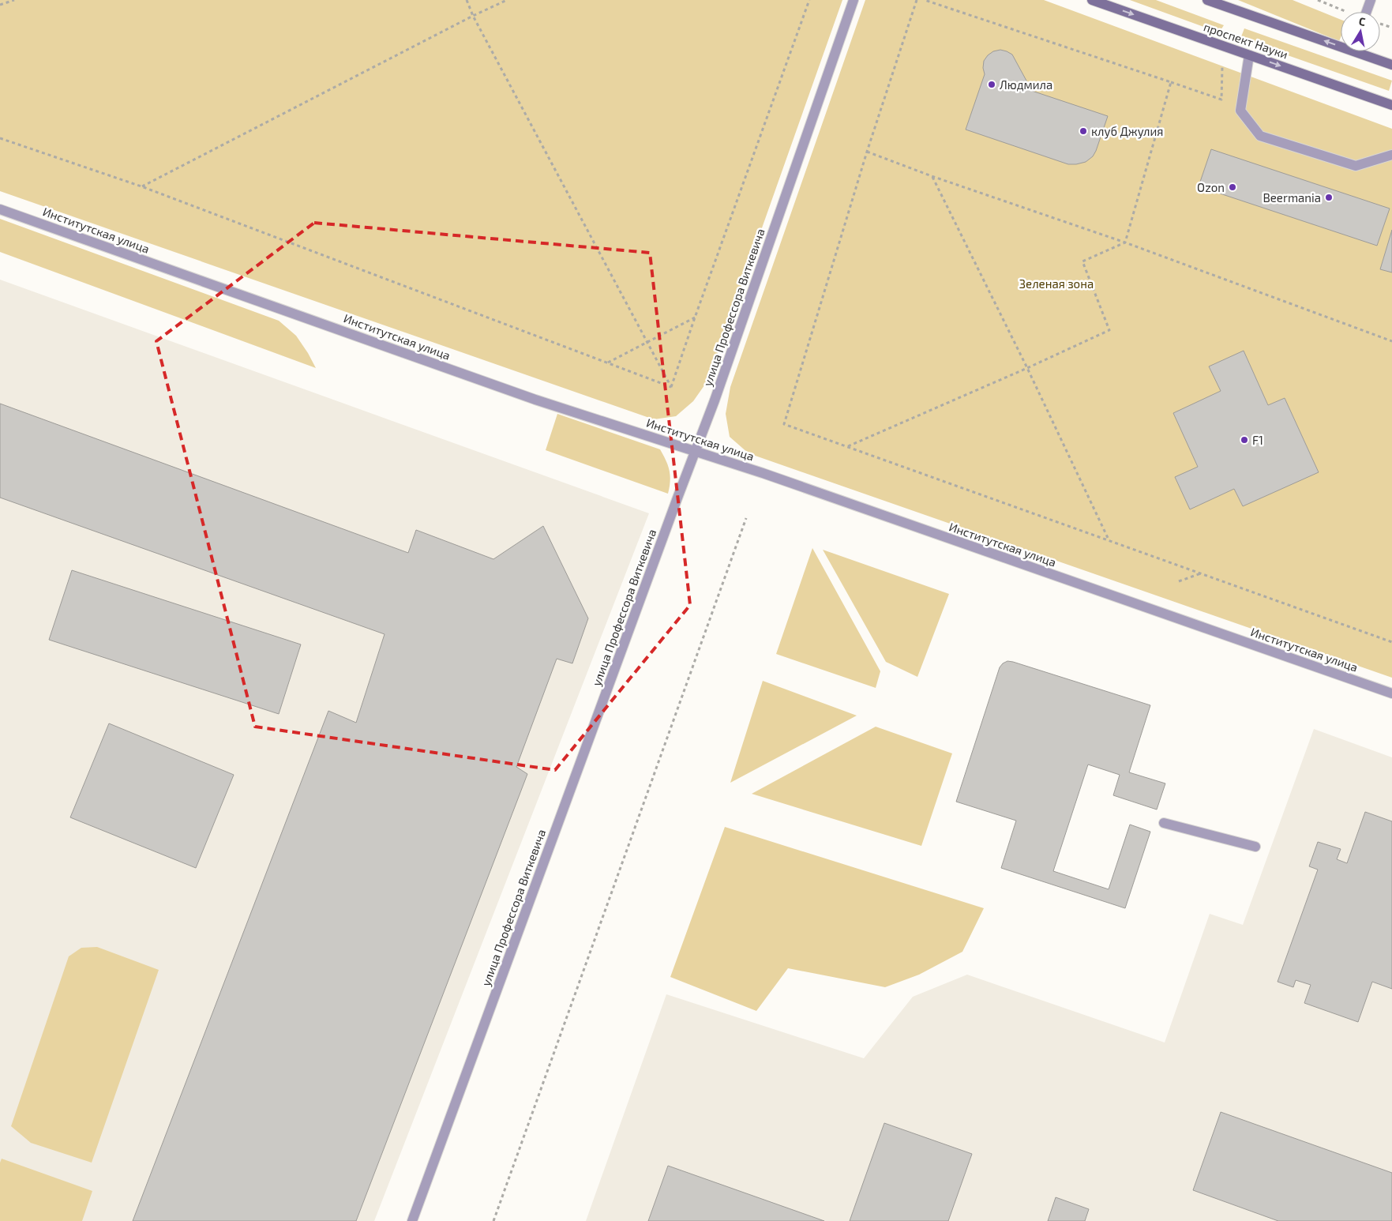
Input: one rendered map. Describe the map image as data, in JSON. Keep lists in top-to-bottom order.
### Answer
{
  "streets": {
    "main road": ["проспект Науки"],
    "street": ["Институтская улица", "улица Профессора Виткевича"]
  },
  "crossings": [
    ["Институтская улица", "улица Профессора Виткевича"]
  ],
  "parks": ["Зеленая зона"],
  "places": [
    "Людмила",
    "клуб Джулия",
    "Ozon",
    "Beermania",
    "F1"
  ],
  "north": "top"
}
